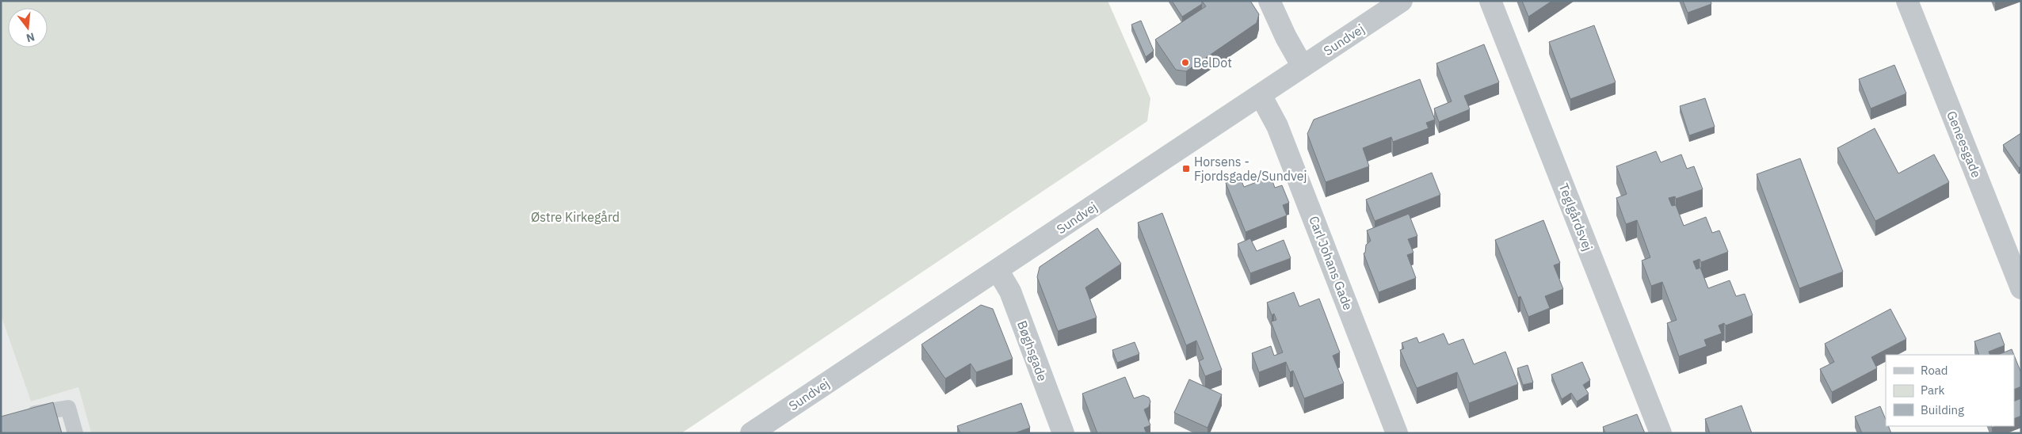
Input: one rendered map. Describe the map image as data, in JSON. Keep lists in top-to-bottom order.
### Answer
{
  "streets": {
    "street": [
      "Sundvej",
      "Geneesgade",
      "Teglgårdsvej",
      "Carl Johans Gade",
      "Bøghsgade"
    ]
  },
  "crossings": [
    ["Sundvej", "Carl Johans Gade"],
    ["Sundvej", "Bøghsgade"]
  ],
  "parks": ["Østre Kirkegård"],
  "places": {
    "other": ["BelDot"],
    "transit": ["Horsens - Fjordsgade/Sundvej"]
  },
  "legend": ["Road", "Park", "Building"],
  "north": "bottom"
}
